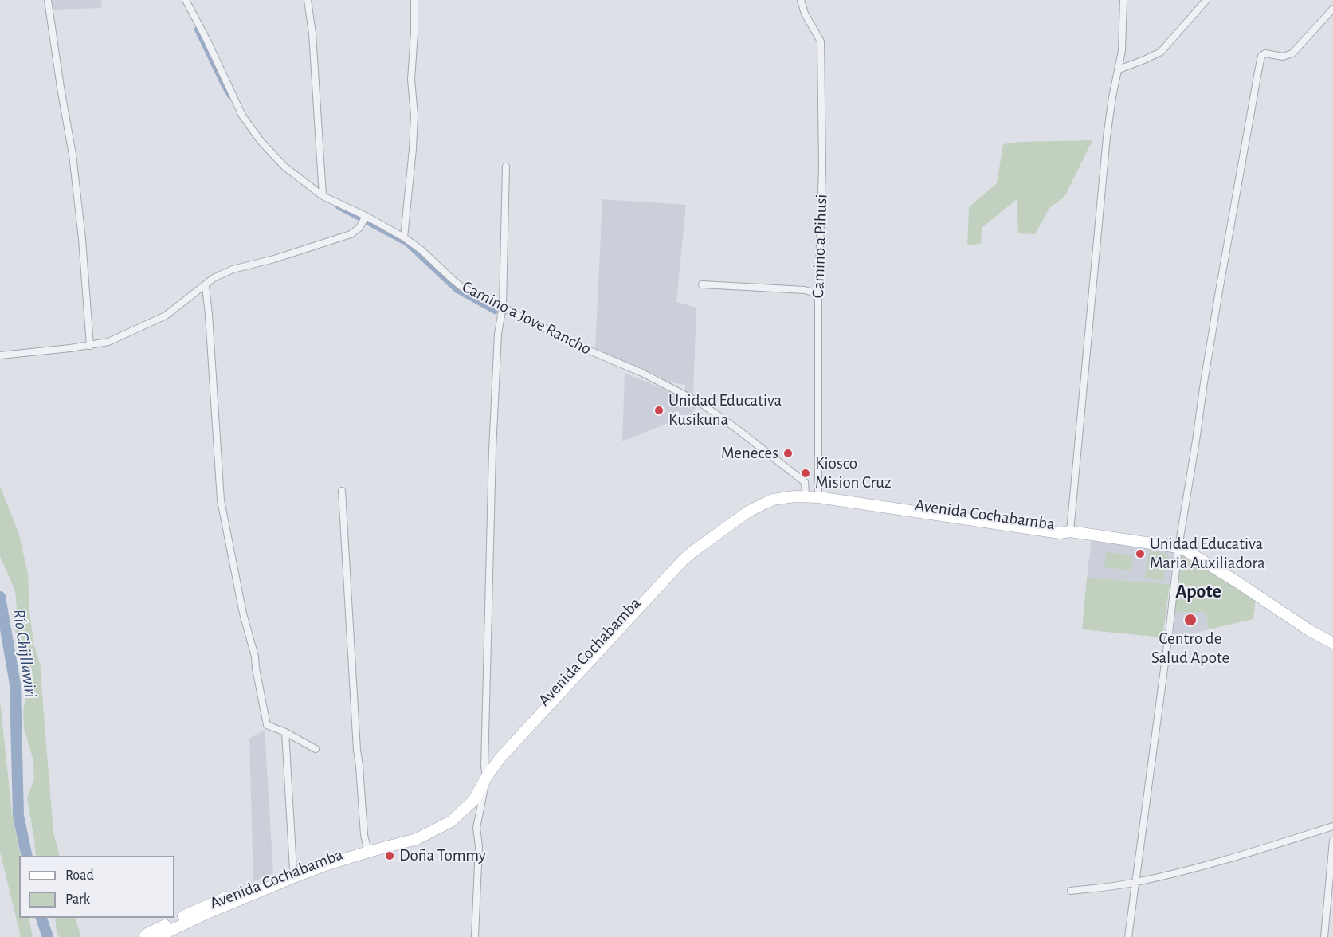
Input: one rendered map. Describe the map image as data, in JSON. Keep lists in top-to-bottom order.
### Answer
{
  "streets": {
    "main road": ["Avenida Cochabamba"],
    "street": ["Camino a Pihusi", "Camino a Jove Rancho"]
  },
  "crossings": [
    ["Camino a Pihusi", "Avenida Cochabamba"],
    ["Camino a Jove Rancho", "Avenida Cochabamba"]
  ],
  "districts": ["Apote"],
  "water": ["Río Chijllawiri"],
  "places": [
    "Unidad Educativa Kusikuna",
    "Meneces",
    "Kiosco Mision Cruz",
    "Unidad Educativa Maria Auxiliadora",
    "Centro de Salud Apote",
    "Doña Tommy"
  ],
  "legend": ["Road", "Park"]
}
